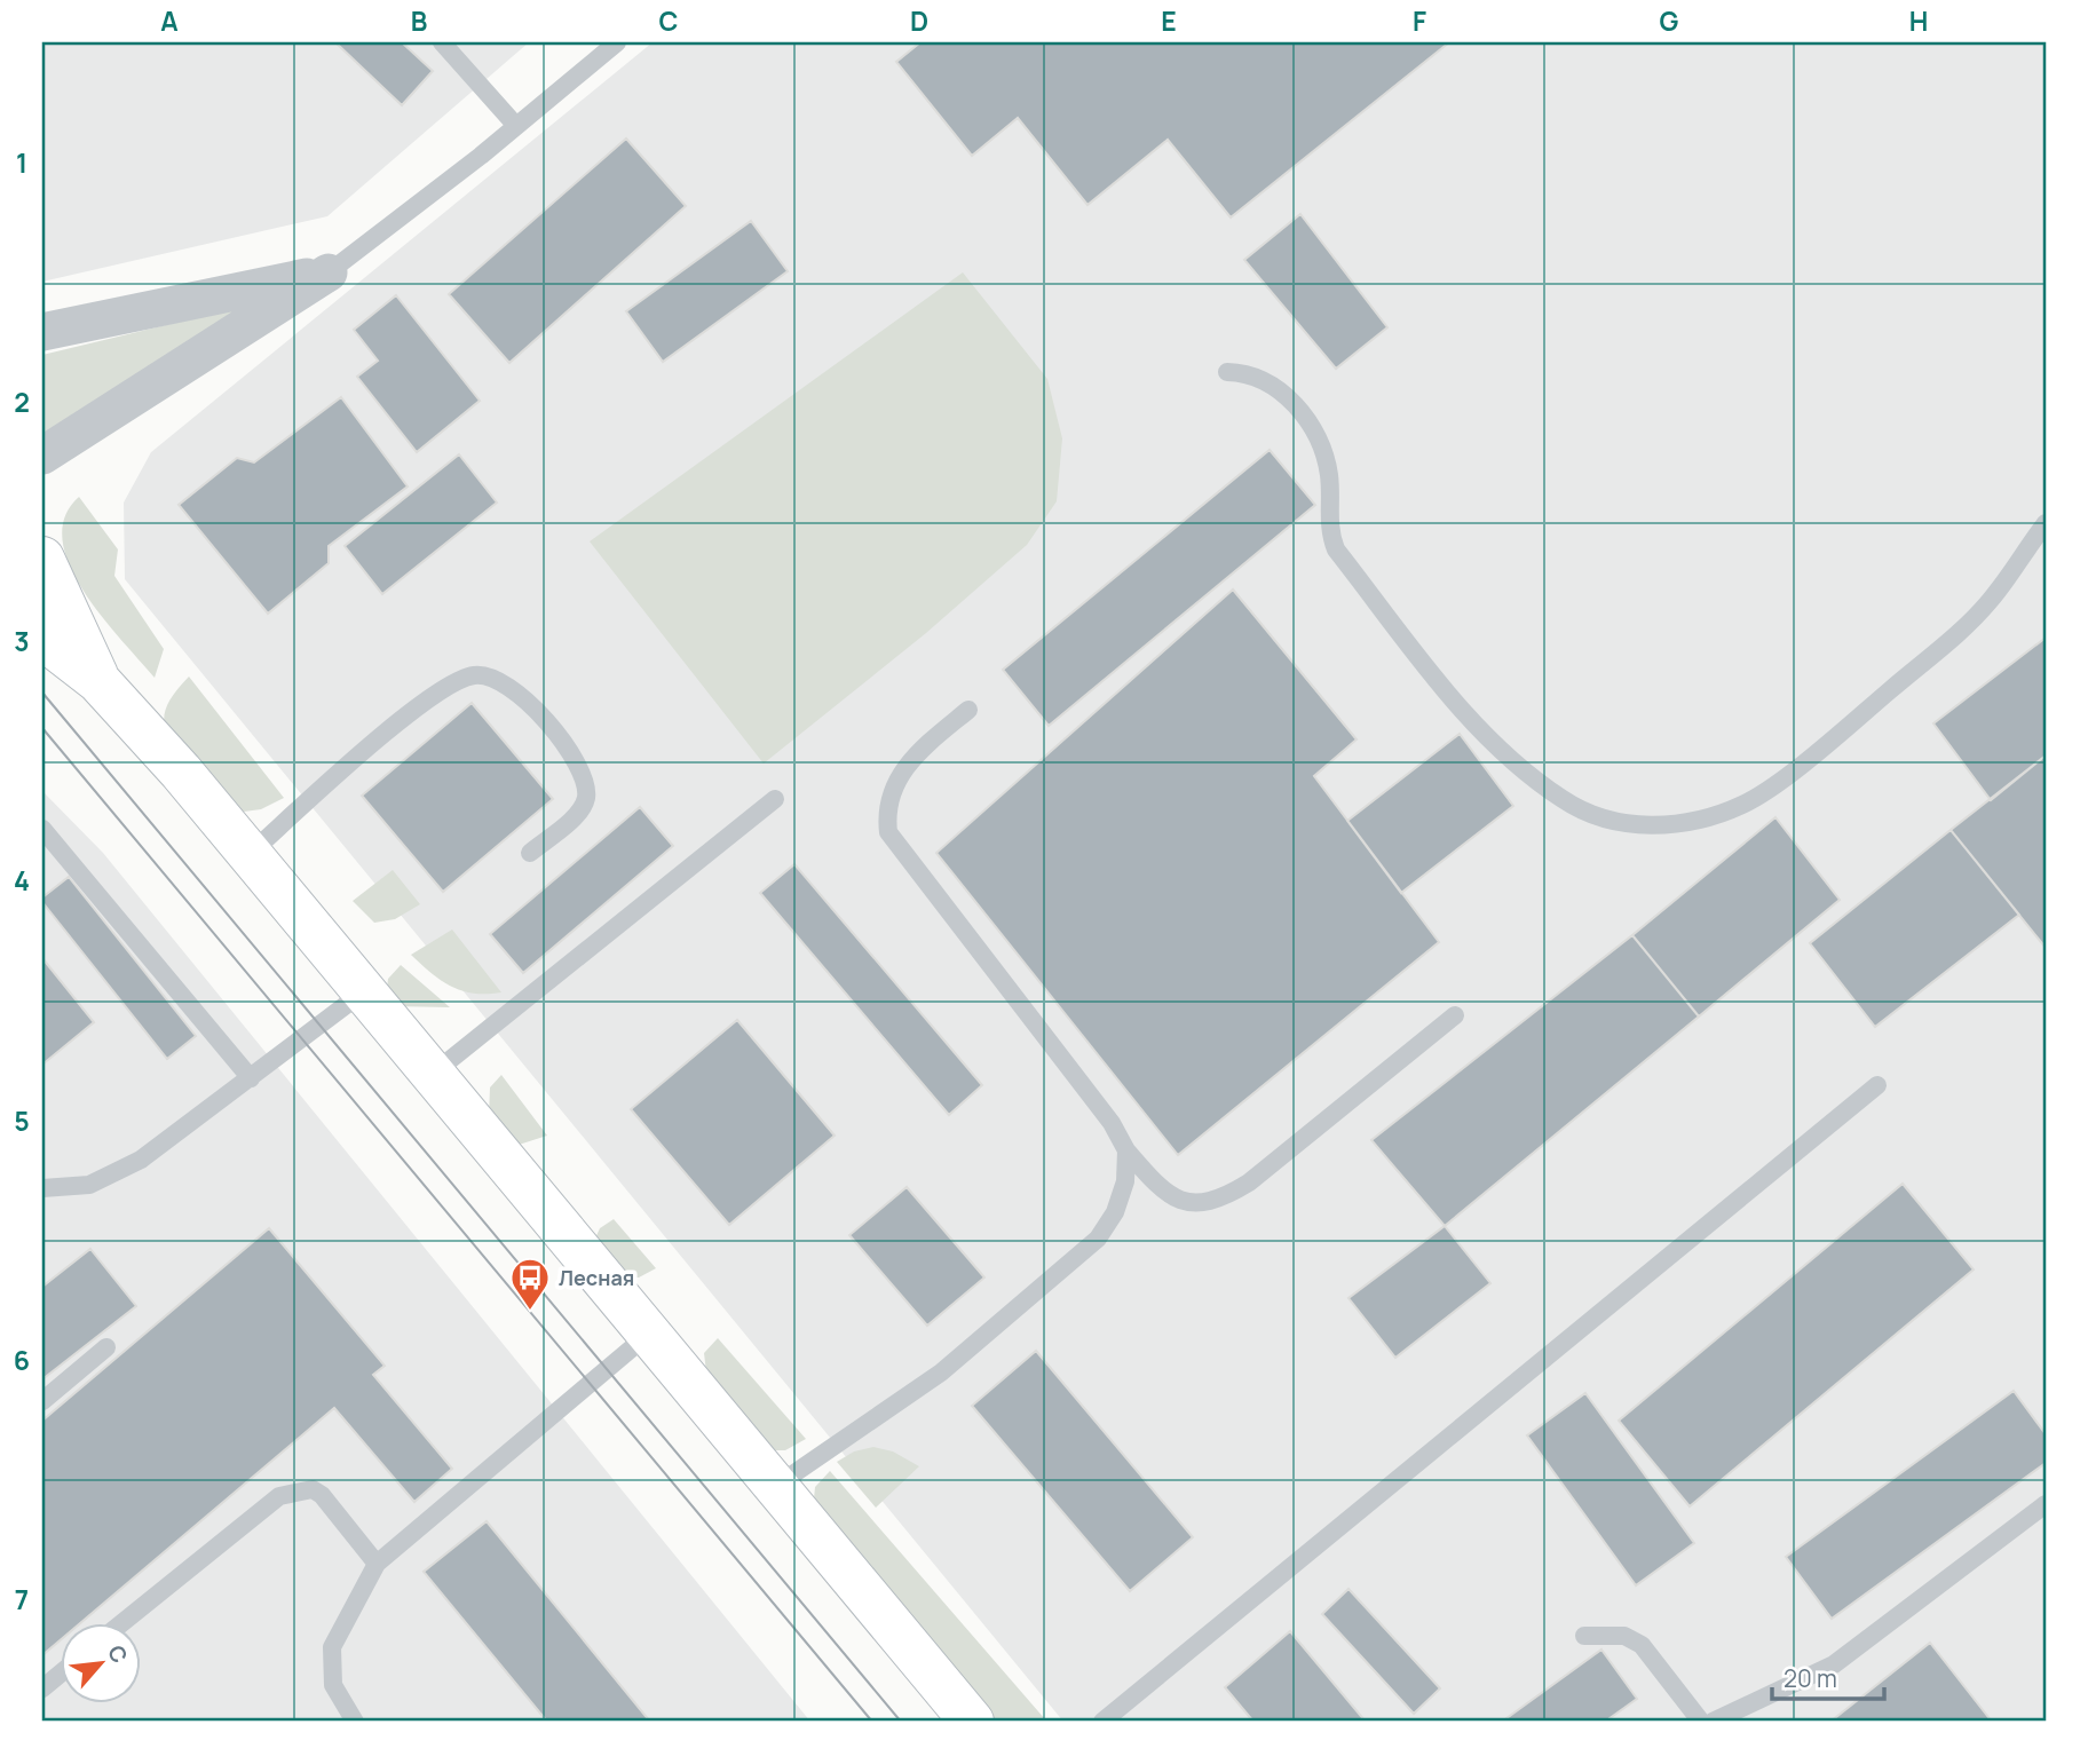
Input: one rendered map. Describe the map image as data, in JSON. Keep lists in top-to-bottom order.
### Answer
{
  "places": {
    "bus stop": ["Лесная"]
  },
  "scale_bar": "20 m",
  "north": "top right",
  "grid": {
    "columns": [
      "A",
      "B",
      "C",
      "D",
      "E",
      "F",
      "G",
      "H"
    ],
    "rows": [
      "1",
      "2",
      "3",
      "4",
      "5",
      "6",
      "7"
    ]
  }
}
